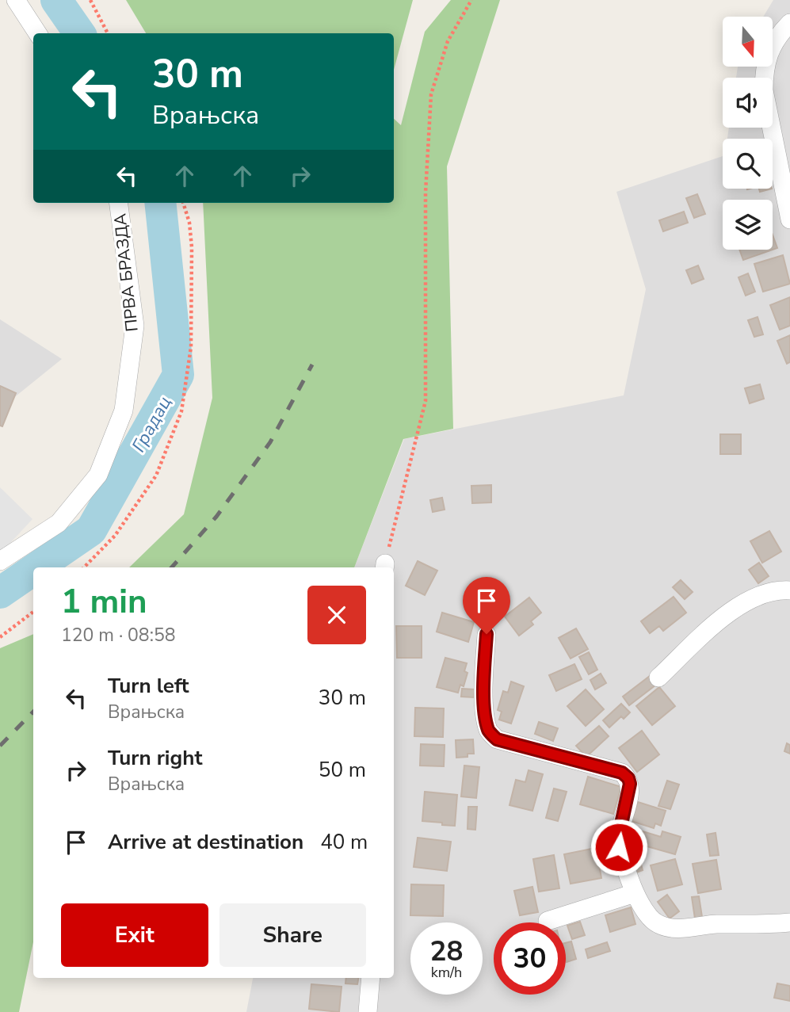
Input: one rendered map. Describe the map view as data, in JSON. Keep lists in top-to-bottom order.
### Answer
{
  "streets": {
    "street": ["ПРВА БРАЗДА"]
  },
  "water": ["Градац"],
  "north": "bottom",
  "page": {
    "turn": ["30 m", "Врањска"],
    "heading": ["1 min", "120 m · 08:58"],
    "list": [
      {
        "name": "Turn left",
        "note": "Врањска",
        "value": "30 m"
      },
      {
        "name": "Turn right",
        "note": "Врањска",
        "value": "50 m"
      },
      {
        "name": "Arrive at destination",
        "value": "40 m"
      }
    ],
    "buttons": ["Exit", "Share"],
    "speed": "28 km/h",
    "limit": "30"
  }
}
